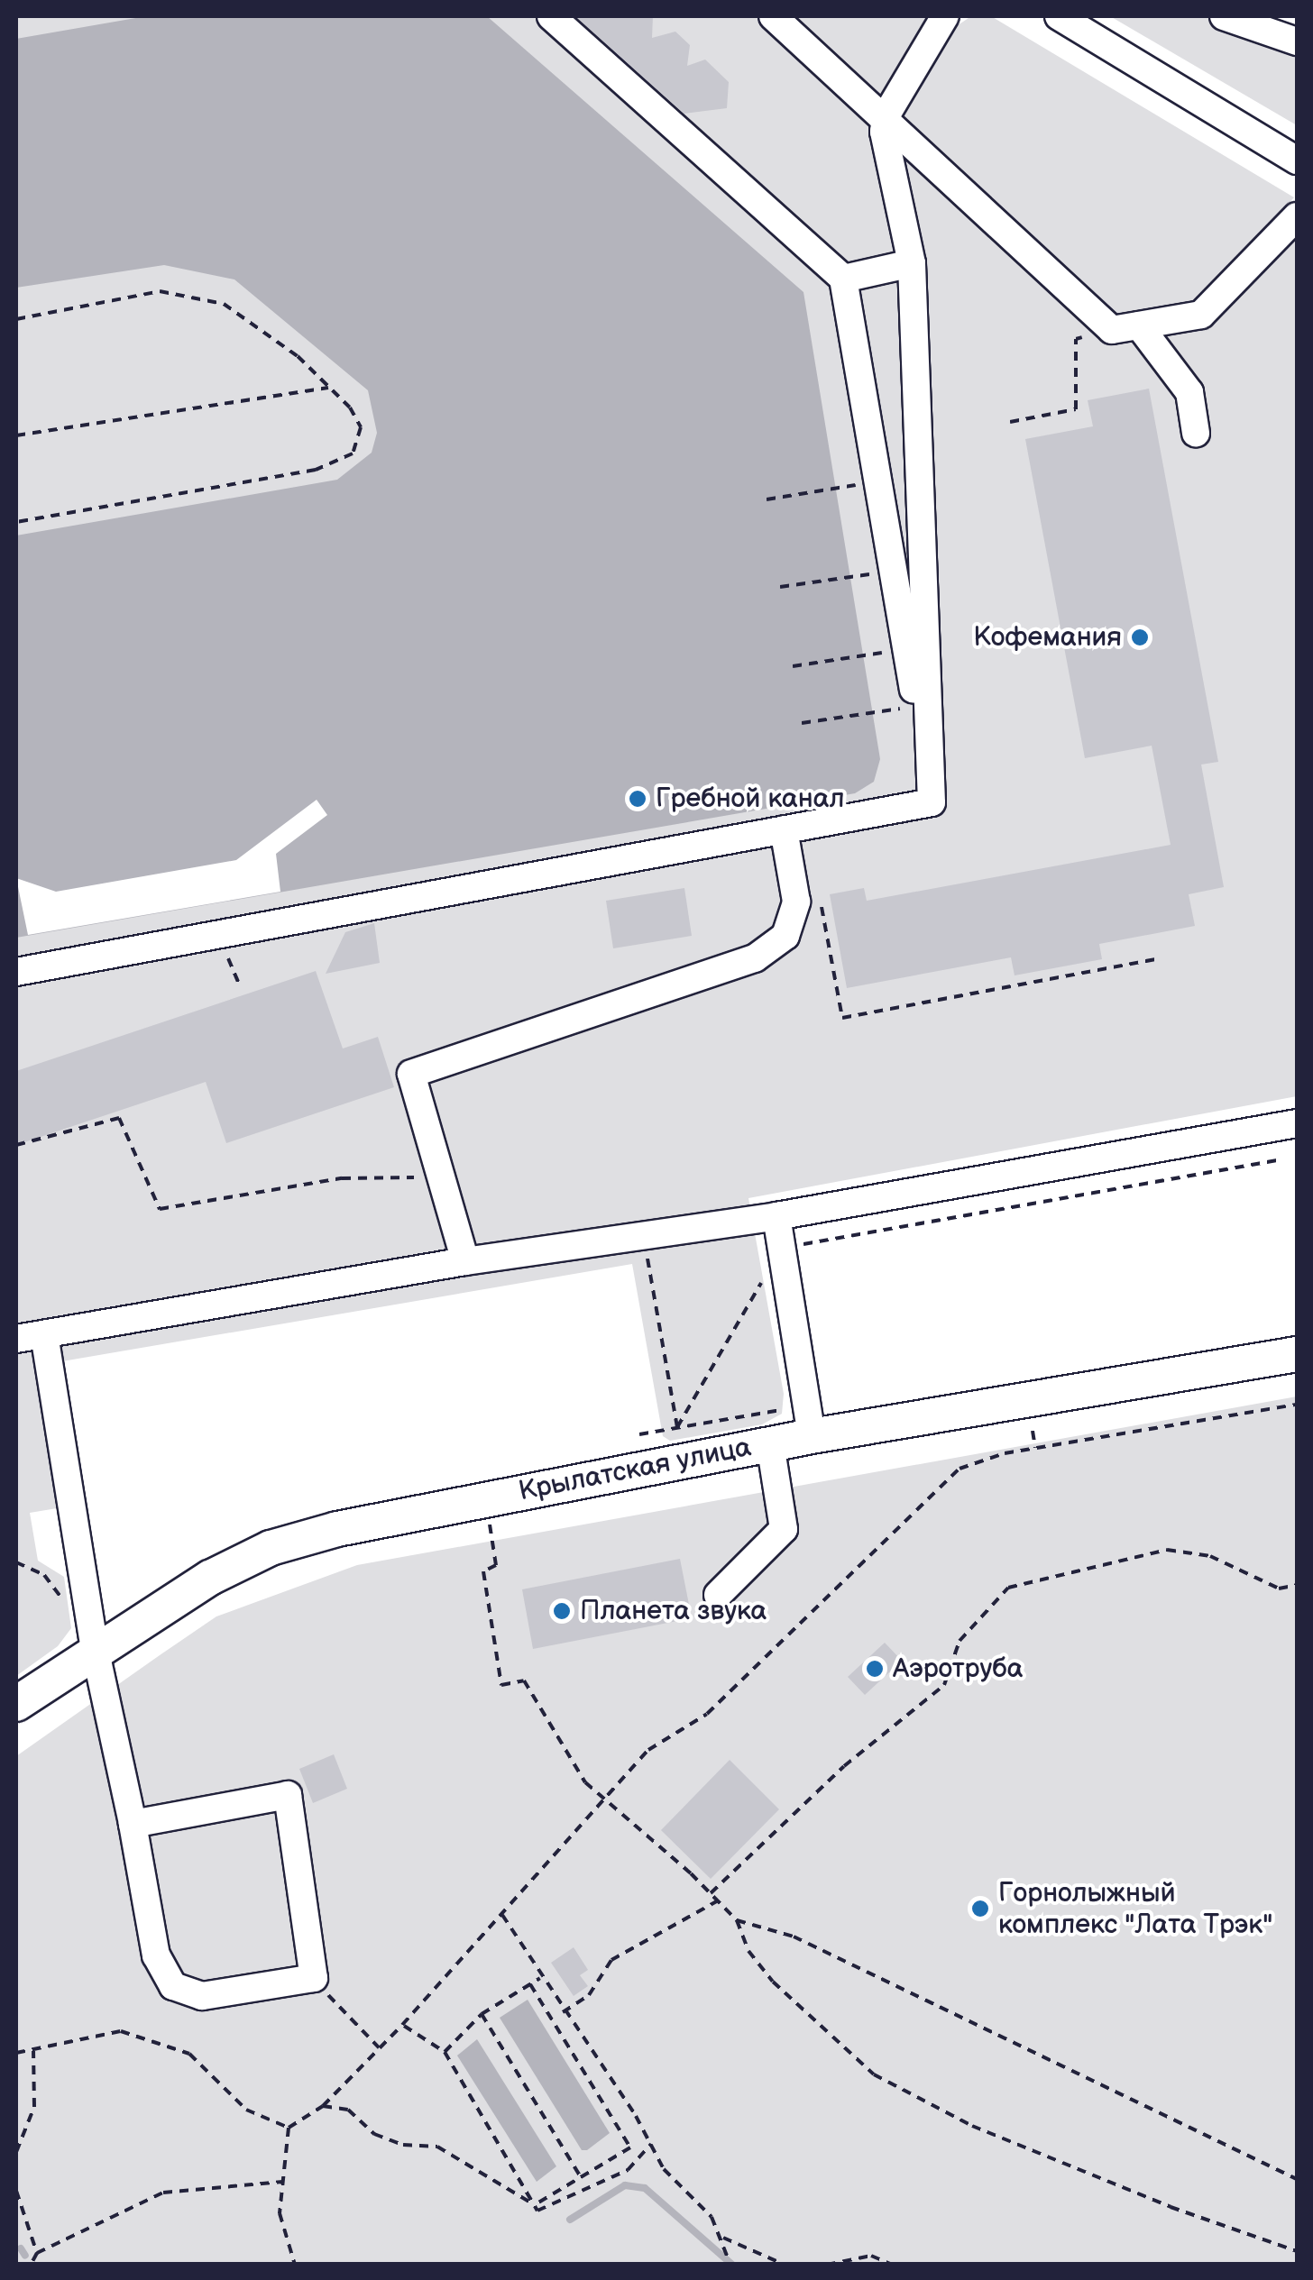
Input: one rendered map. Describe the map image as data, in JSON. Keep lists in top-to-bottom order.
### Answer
{
  "streets": {
    "main road": ["Крылатская улица"]
  },
  "places": [
    "Кофемания",
    "Гребной канал",
    "Планета звука",
    "Аэротруба",
    "Горнолыжный комплекс \"Лата Трэк\""
  ]
}
